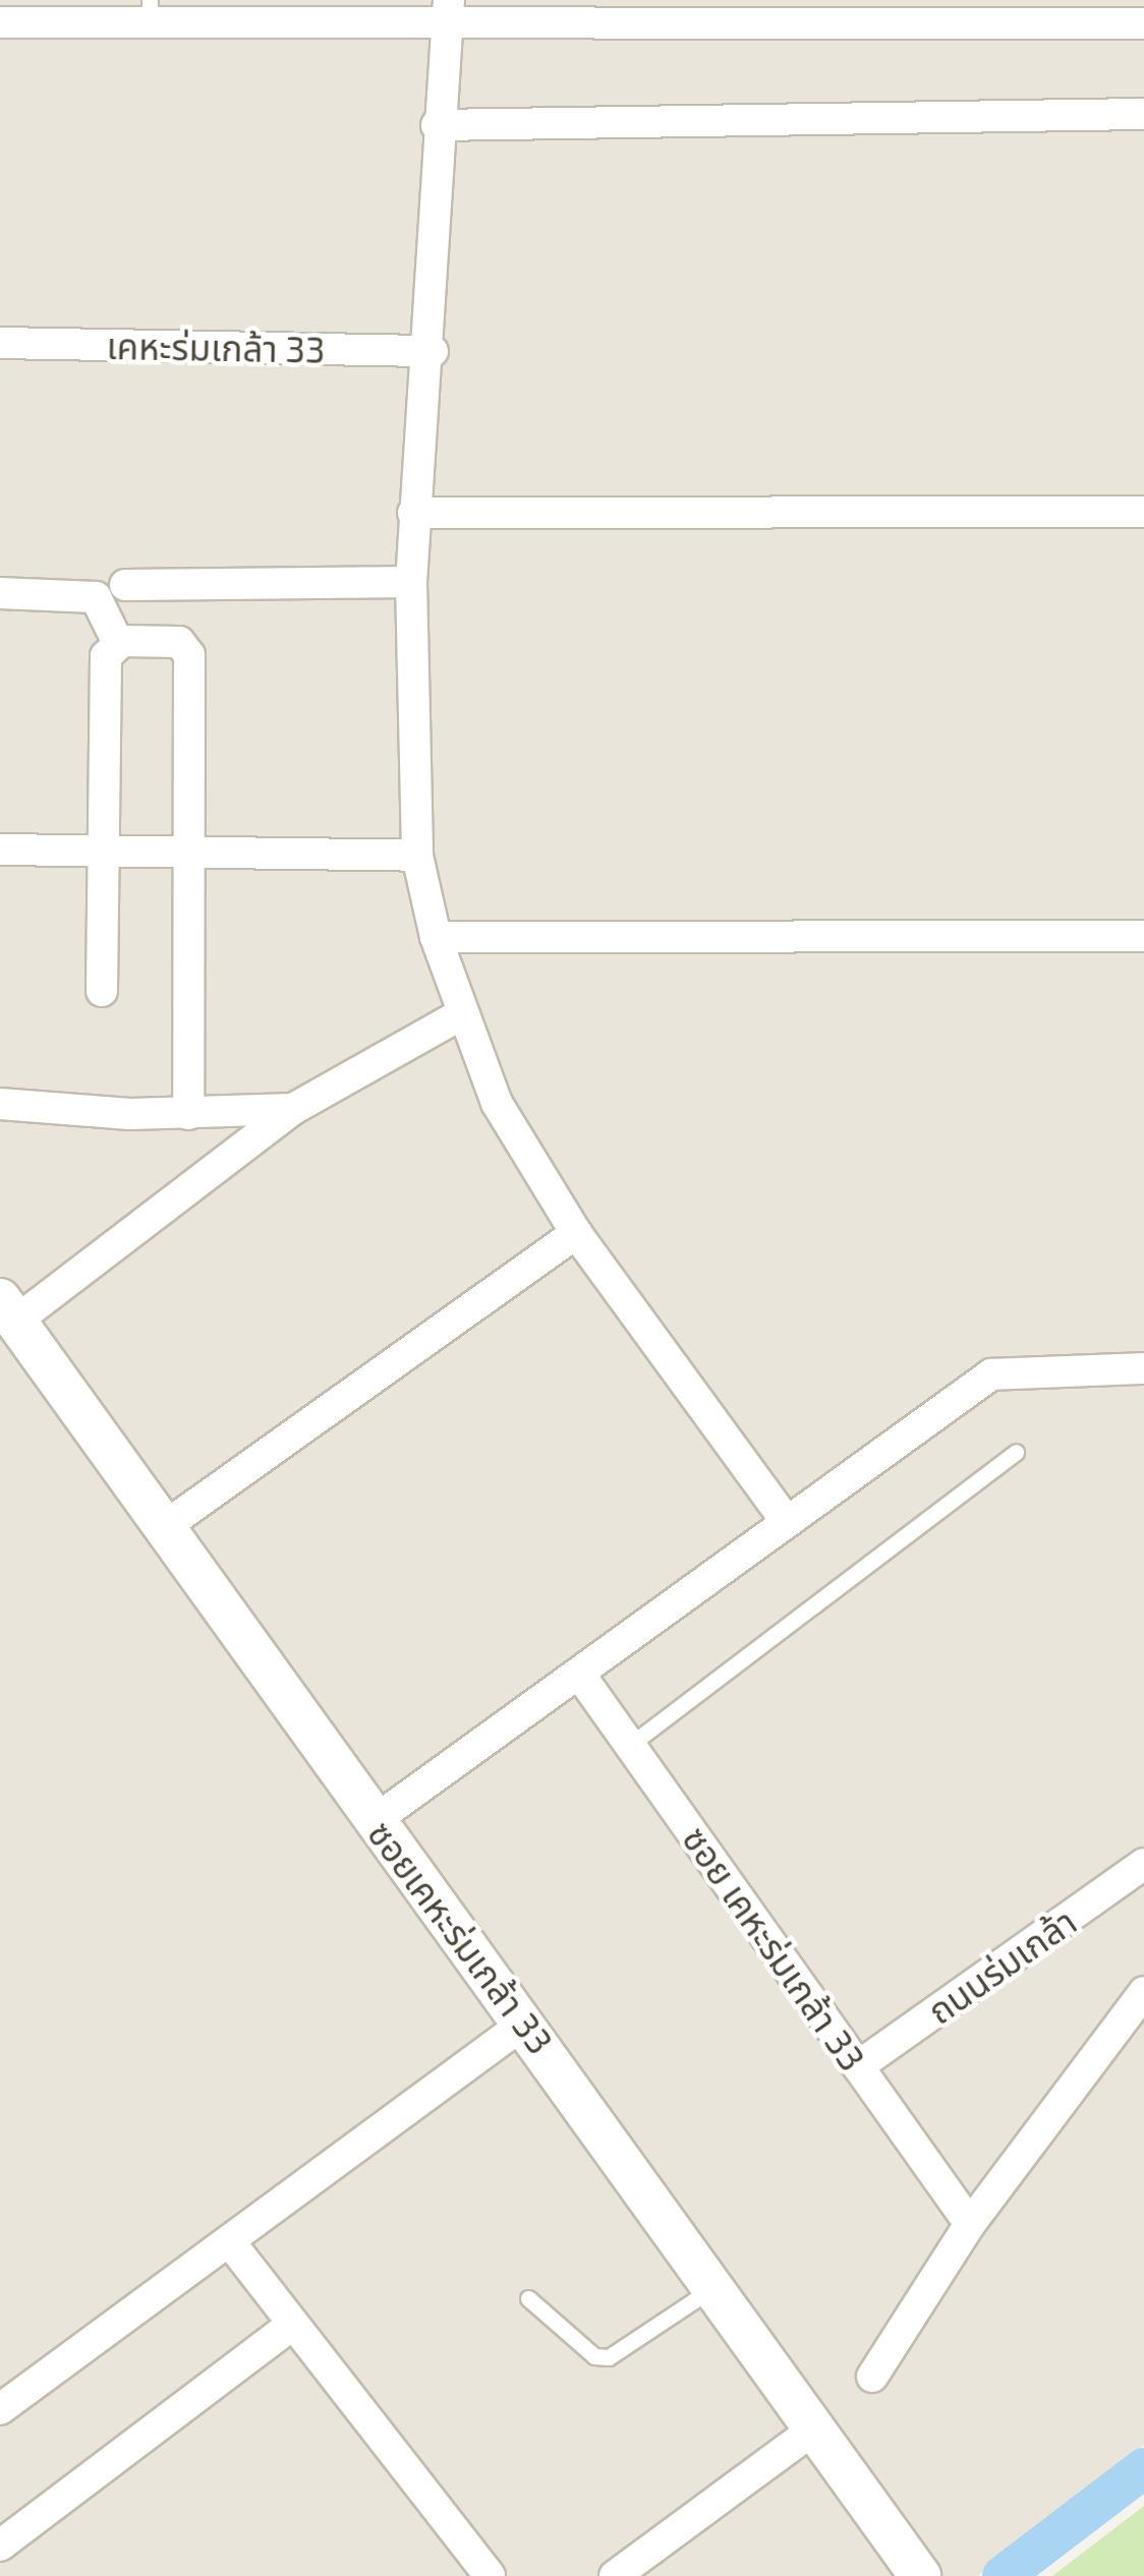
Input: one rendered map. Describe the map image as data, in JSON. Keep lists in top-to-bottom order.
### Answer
{
  "streets": {
    "street": [
      "เคหะร่มเกล้า 33",
      "ซอยเคหะร่มเกล้า 33",
      "ซอย เคหะร่มเกล้า 33",
      "ถนนร่มเกล้า"
    ]
  },
  "crossings": [
    ["ซอย เคหะร่มเกล้า 33", "ถนนร่มเกล้า"]
  ]
}
